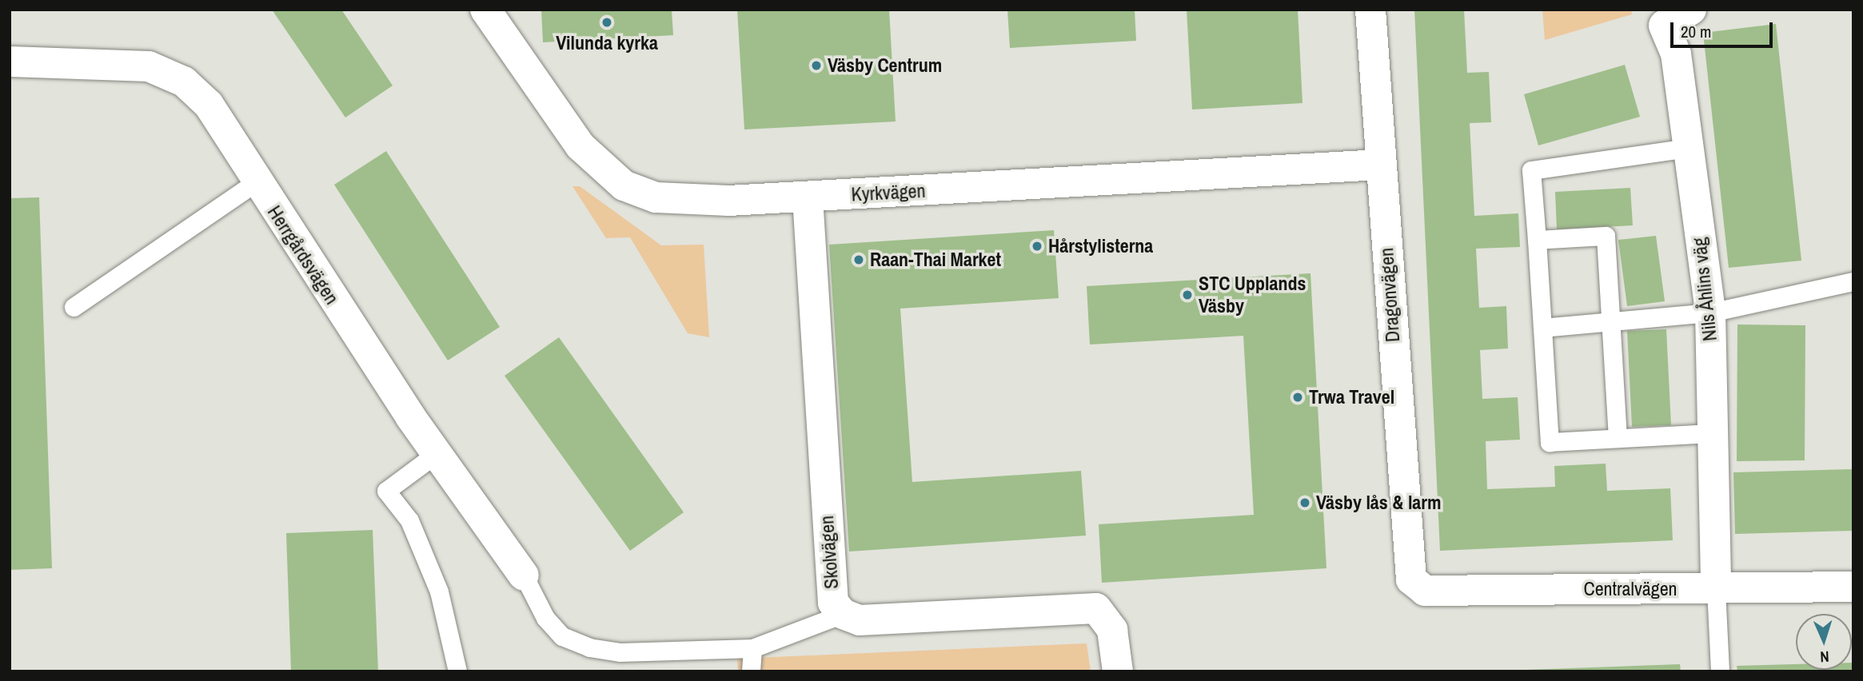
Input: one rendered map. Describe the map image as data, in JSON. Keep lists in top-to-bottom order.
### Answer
{
  "streets": {
    "street": [
      "Kyrkvägen",
      "Herrgårdsvägen",
      "Nils Åhlins väg",
      "Dragonvägen",
      "Skolvägen",
      "Centralvägen"
    ]
  },
  "crossings": [
    ["Kyrkvägen", "Dragonvägen"],
    ["Kyrkvägen", "Skolvägen"],
    ["Nils Åhlins väg", "Centralvägen"],
    ["Dragonvägen", "Centralvägen"]
  ],
  "places": [
    "Vilunda kyrka",
    "Väsby Centrum",
    "Hårstylisterna",
    "Raan-Thai Market",
    "STC Upplands Väsby",
    "Trwa Travel",
    "Väsby lås & larm"
  ],
  "scale_bar": "20 m",
  "north": "bottom"
}
